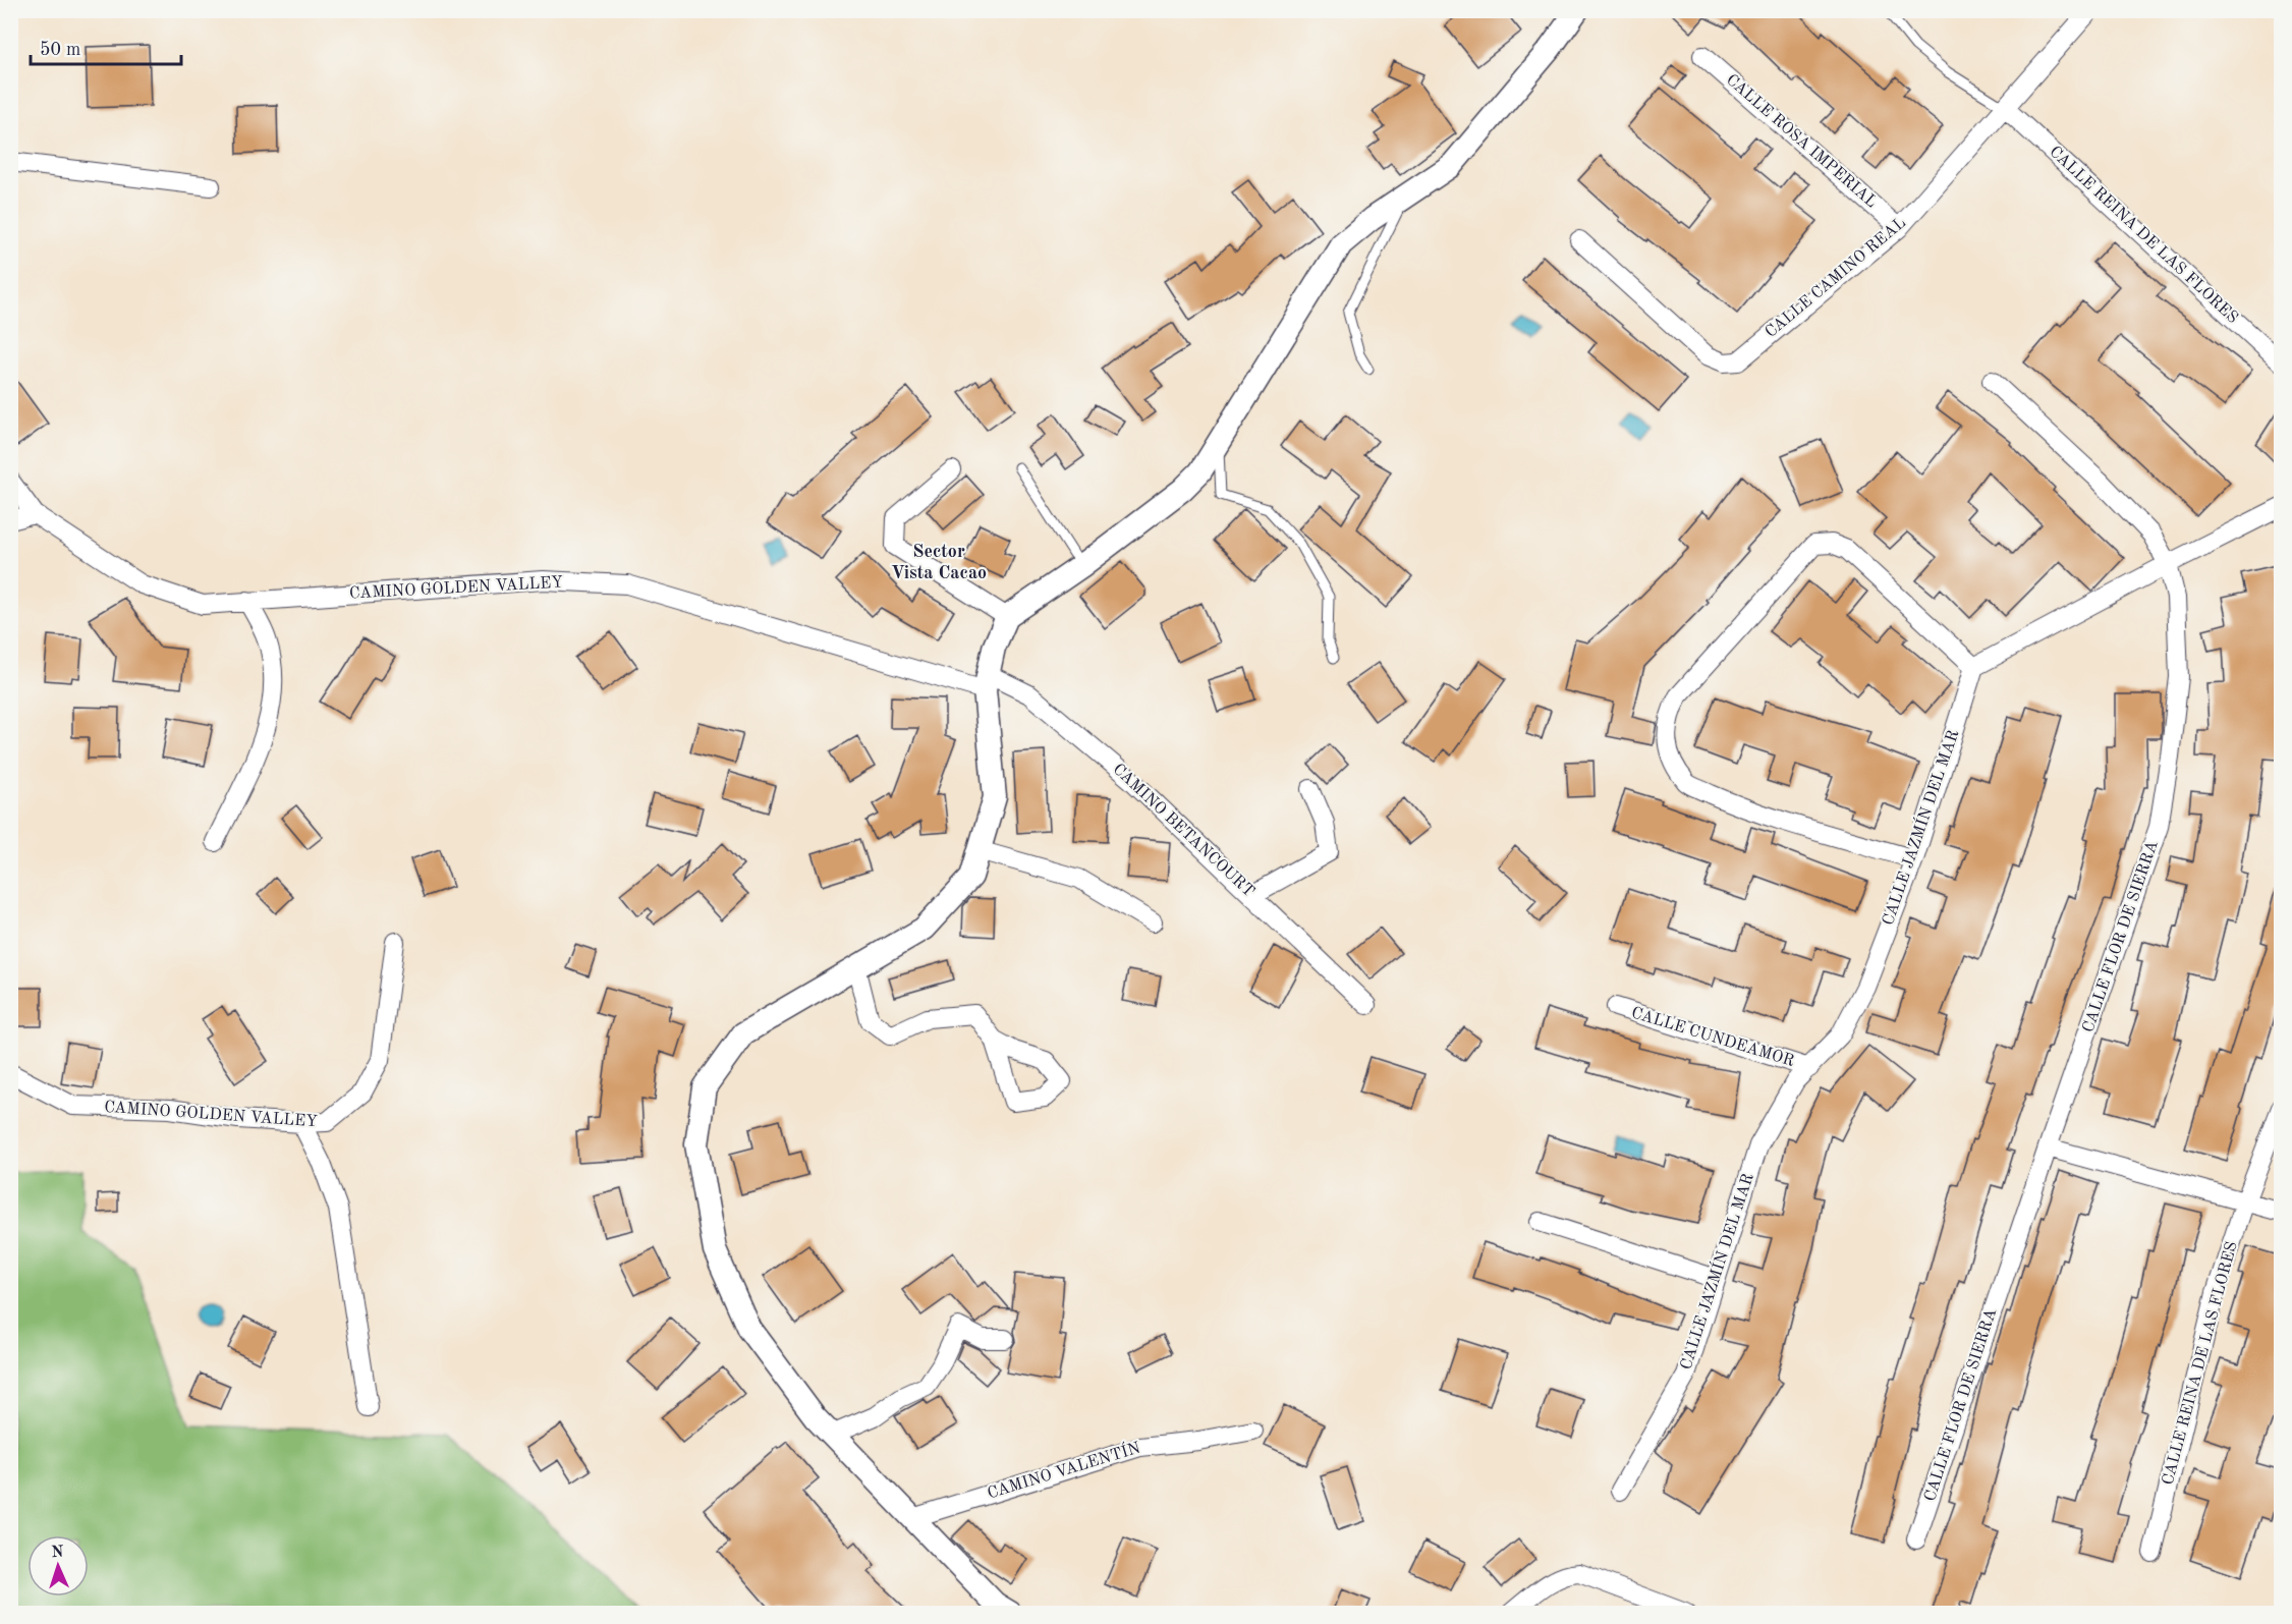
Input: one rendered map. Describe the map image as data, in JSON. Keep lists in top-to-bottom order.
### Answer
{
  "streets": {
    "street": [
      "CALLE ROSA IMPERIAL",
      "CALLE REINA DE LAS FLORES",
      "CALLE CAMINO REAL",
      "CAMINO GOLDEN VALLEY",
      "CALLE JAZMÍN DEL MAR",
      "CAMINO BETANCOURT",
      "CALLE FLOR DE SIERRA",
      "CALLE CUNDEAMOR",
      "CAMINO VALENTÍN"
    ]
  },
  "crossings": [
    ["CALLE ROSA IMPERIAL", "CALLE CAMINO REAL"],
    ["CALLE REINA DE LAS FLORES", "CALLE CAMINO REAL"],
    ["CAMINO GOLDEN VALLEY", "CAMINO BETANCOURT"],
    ["CALLE JAZMÍN DEL MAR", "CALLE CUNDEAMOR"]
  ],
  "districts": ["Sector Vista Cacao"],
  "scale_bar": "50 m",
  "north": "top"
}
